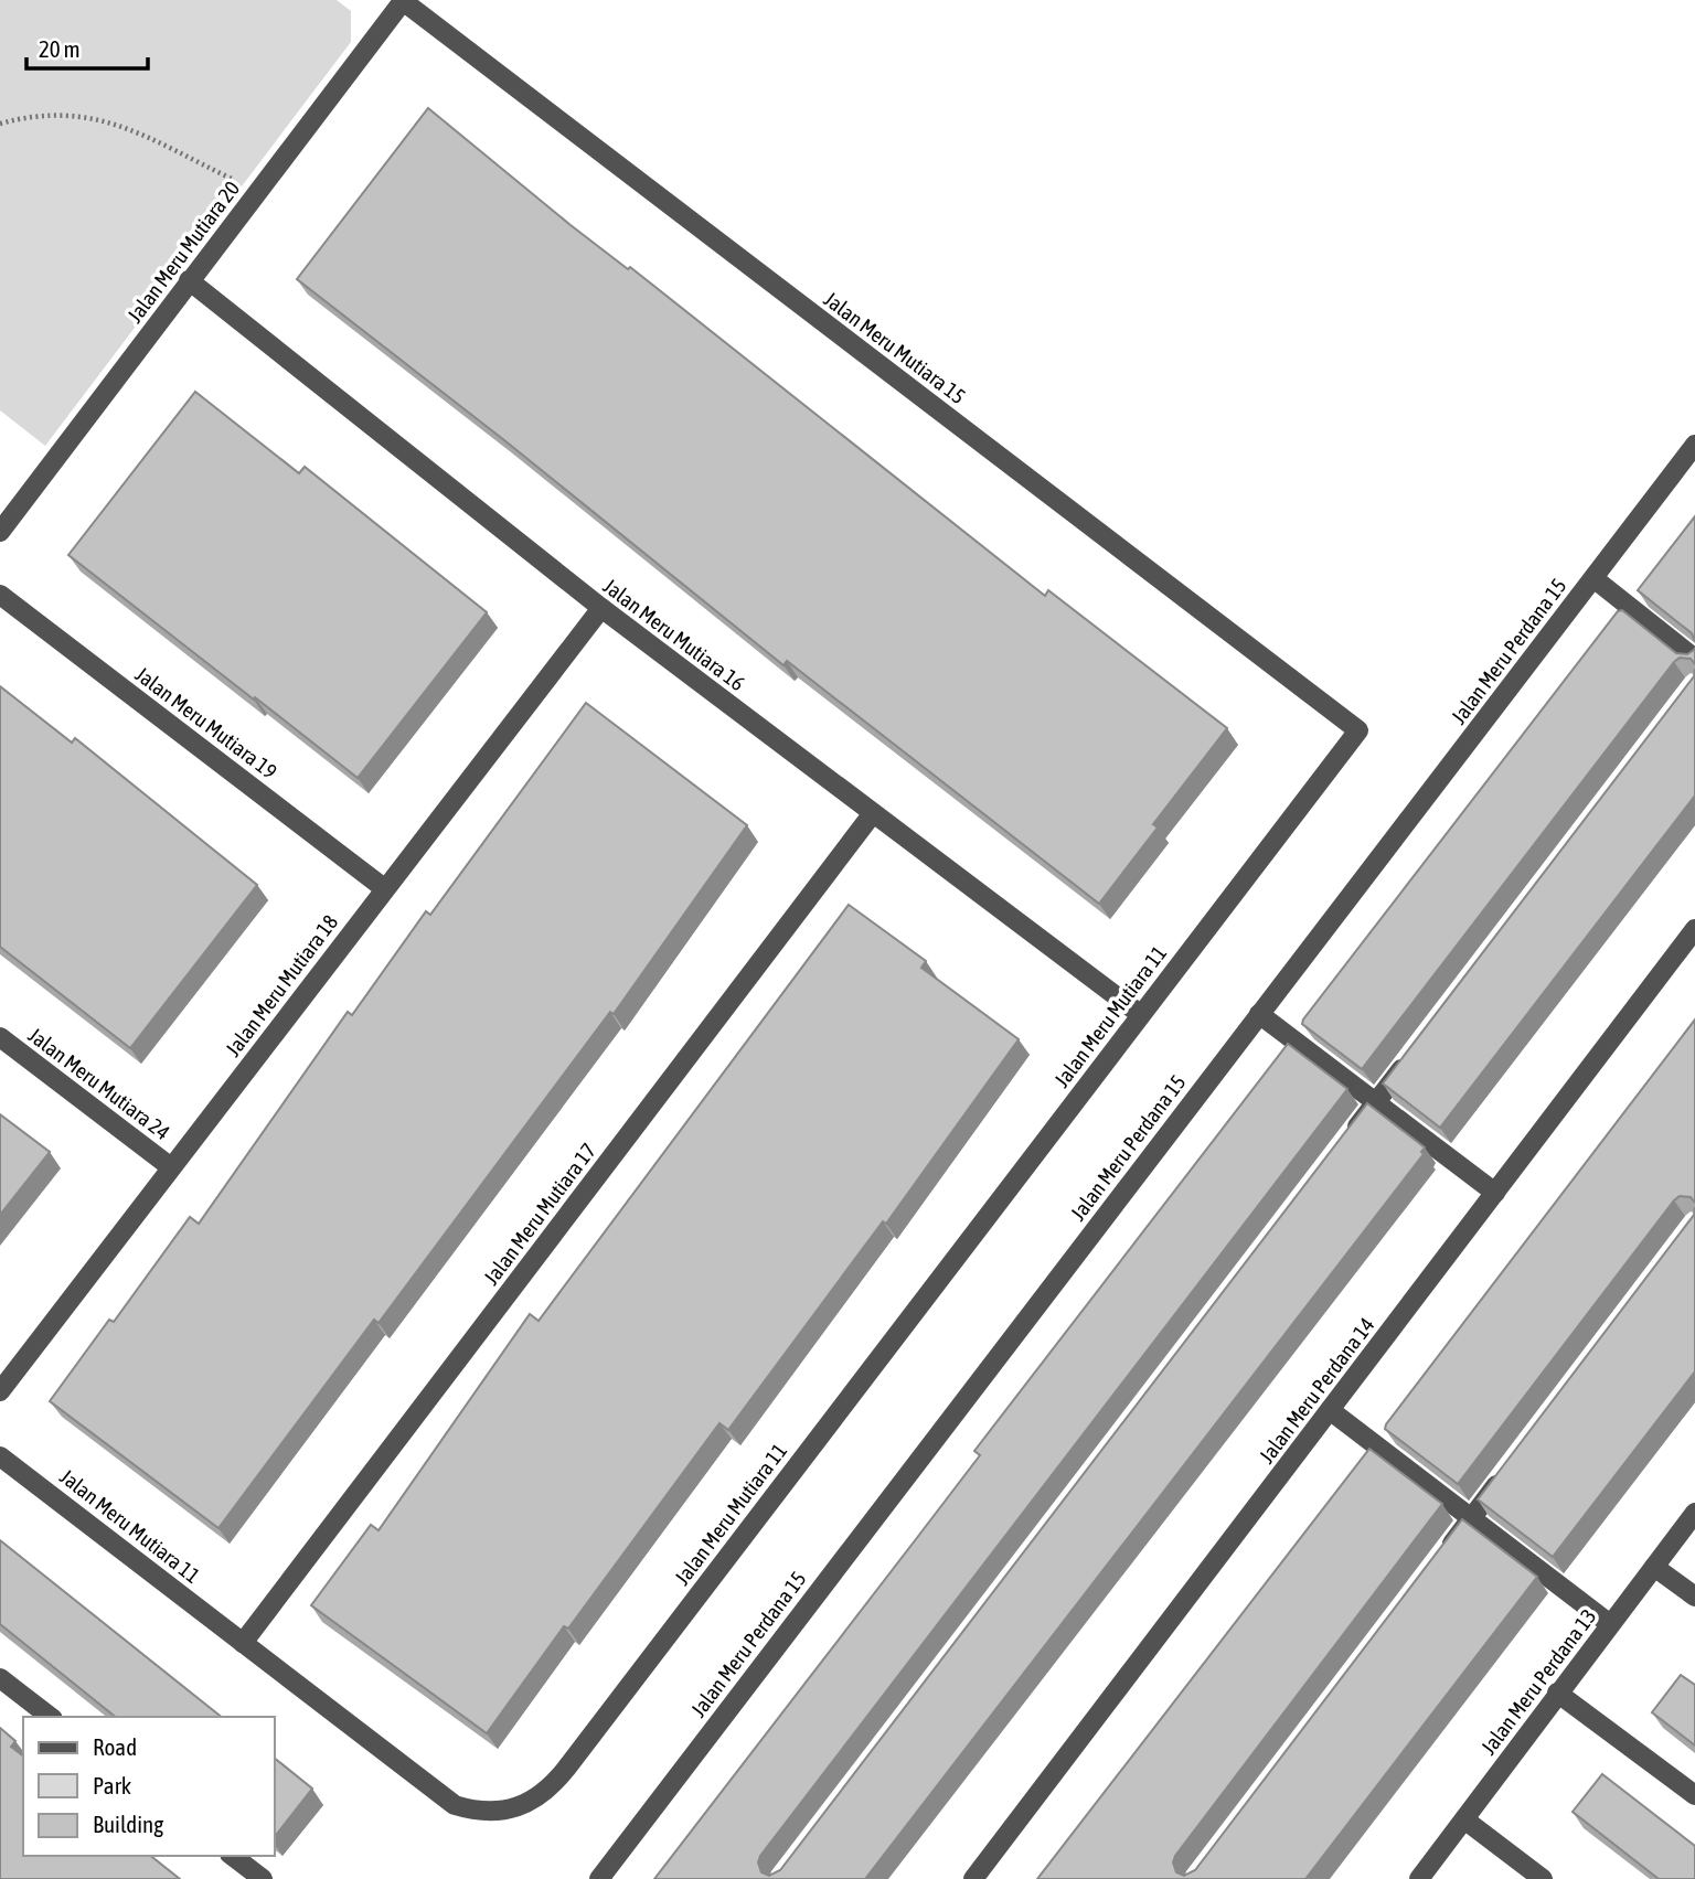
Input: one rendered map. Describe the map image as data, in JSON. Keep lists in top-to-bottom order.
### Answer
{
  "streets": {
    "street": [
      "Jalan Meru Mutiara 20",
      "Jalan Meru Mutiara 15",
      "Jalan Meru Mutiara 16",
      "Jalan Meru Perdana 15",
      "Jalan Meru Mutiara 19",
      "Jalan Meru Mutiara 18",
      "Jalan Meru Mutiara 11",
      "Jalan Meru Mutiara 24",
      "Jalan Meru Mutiara 17",
      "Jalan Meru Perdana 14",
      "Jalan Meru Perdana 13"
    ]
  },
  "crossings": [
    ["Jalan Meru Mutiara 20", "Jalan Meru Mutiara 15"],
    ["Jalan Meru Mutiara 20", "Jalan Meru Mutiara 16"],
    ["Jalan Meru Mutiara 15", "Jalan Meru Mutiara 11"],
    ["Jalan Meru Mutiara 16", "Jalan Meru Mutiara 18"],
    ["Jalan Meru Mutiara 16", "Jalan Meru Mutiara 11"],
    ["Jalan Meru Mutiara 16", "Jalan Meru Mutiara 17"],
    ["Jalan Meru Mutiara 19", "Jalan Meru Mutiara 18"],
    ["Jalan Meru Mutiara 18", "Jalan Meru Mutiara 24"],
    ["Jalan Meru Mutiara 11", "Jalan Meru Mutiara 17"]
  ],
  "legend": ["Road", "Park", "Building"],
  "scale_bar": "20 m"
}
